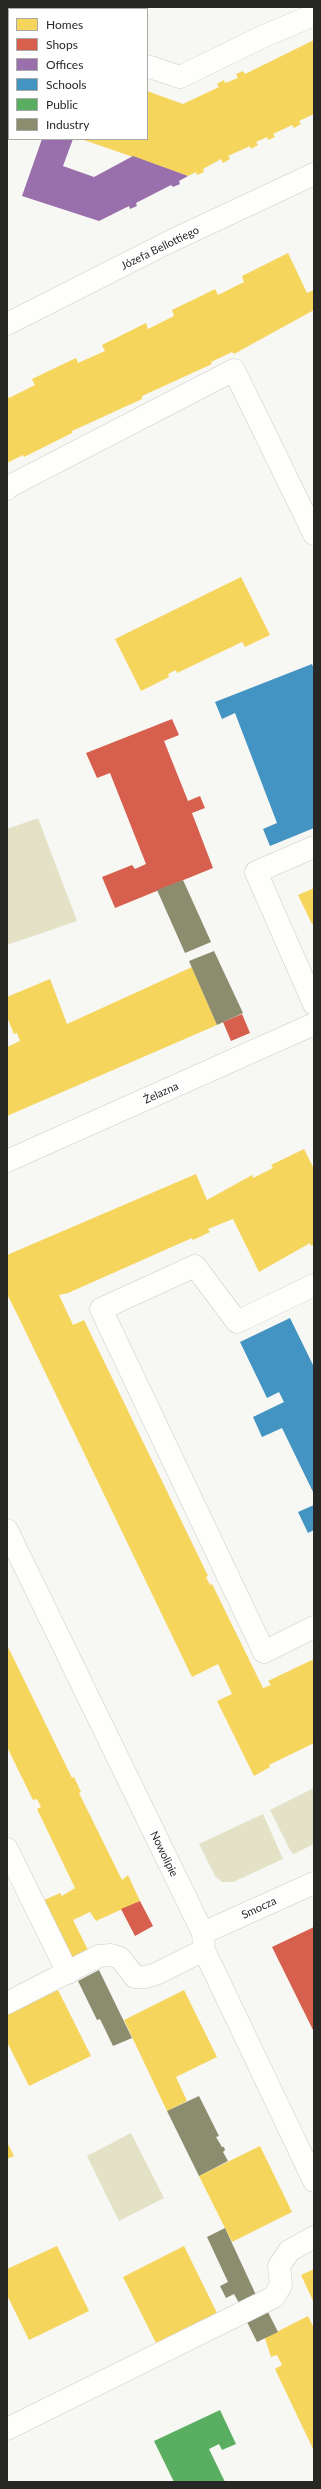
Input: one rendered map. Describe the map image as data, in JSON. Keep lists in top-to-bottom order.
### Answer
{
  "streets": {
    "street": [
      "Józefa Bellottiego",
      "Żelazna",
      "Nowolipie",
      "Smocza"
    ]
  },
  "crossings": [
    ["Nowolipie", "Smocza"]
  ],
  "legend": [
    "Homes",
    "Shops",
    "Offices",
    "Schools",
    "Public",
    "Industry"
  ]
}
